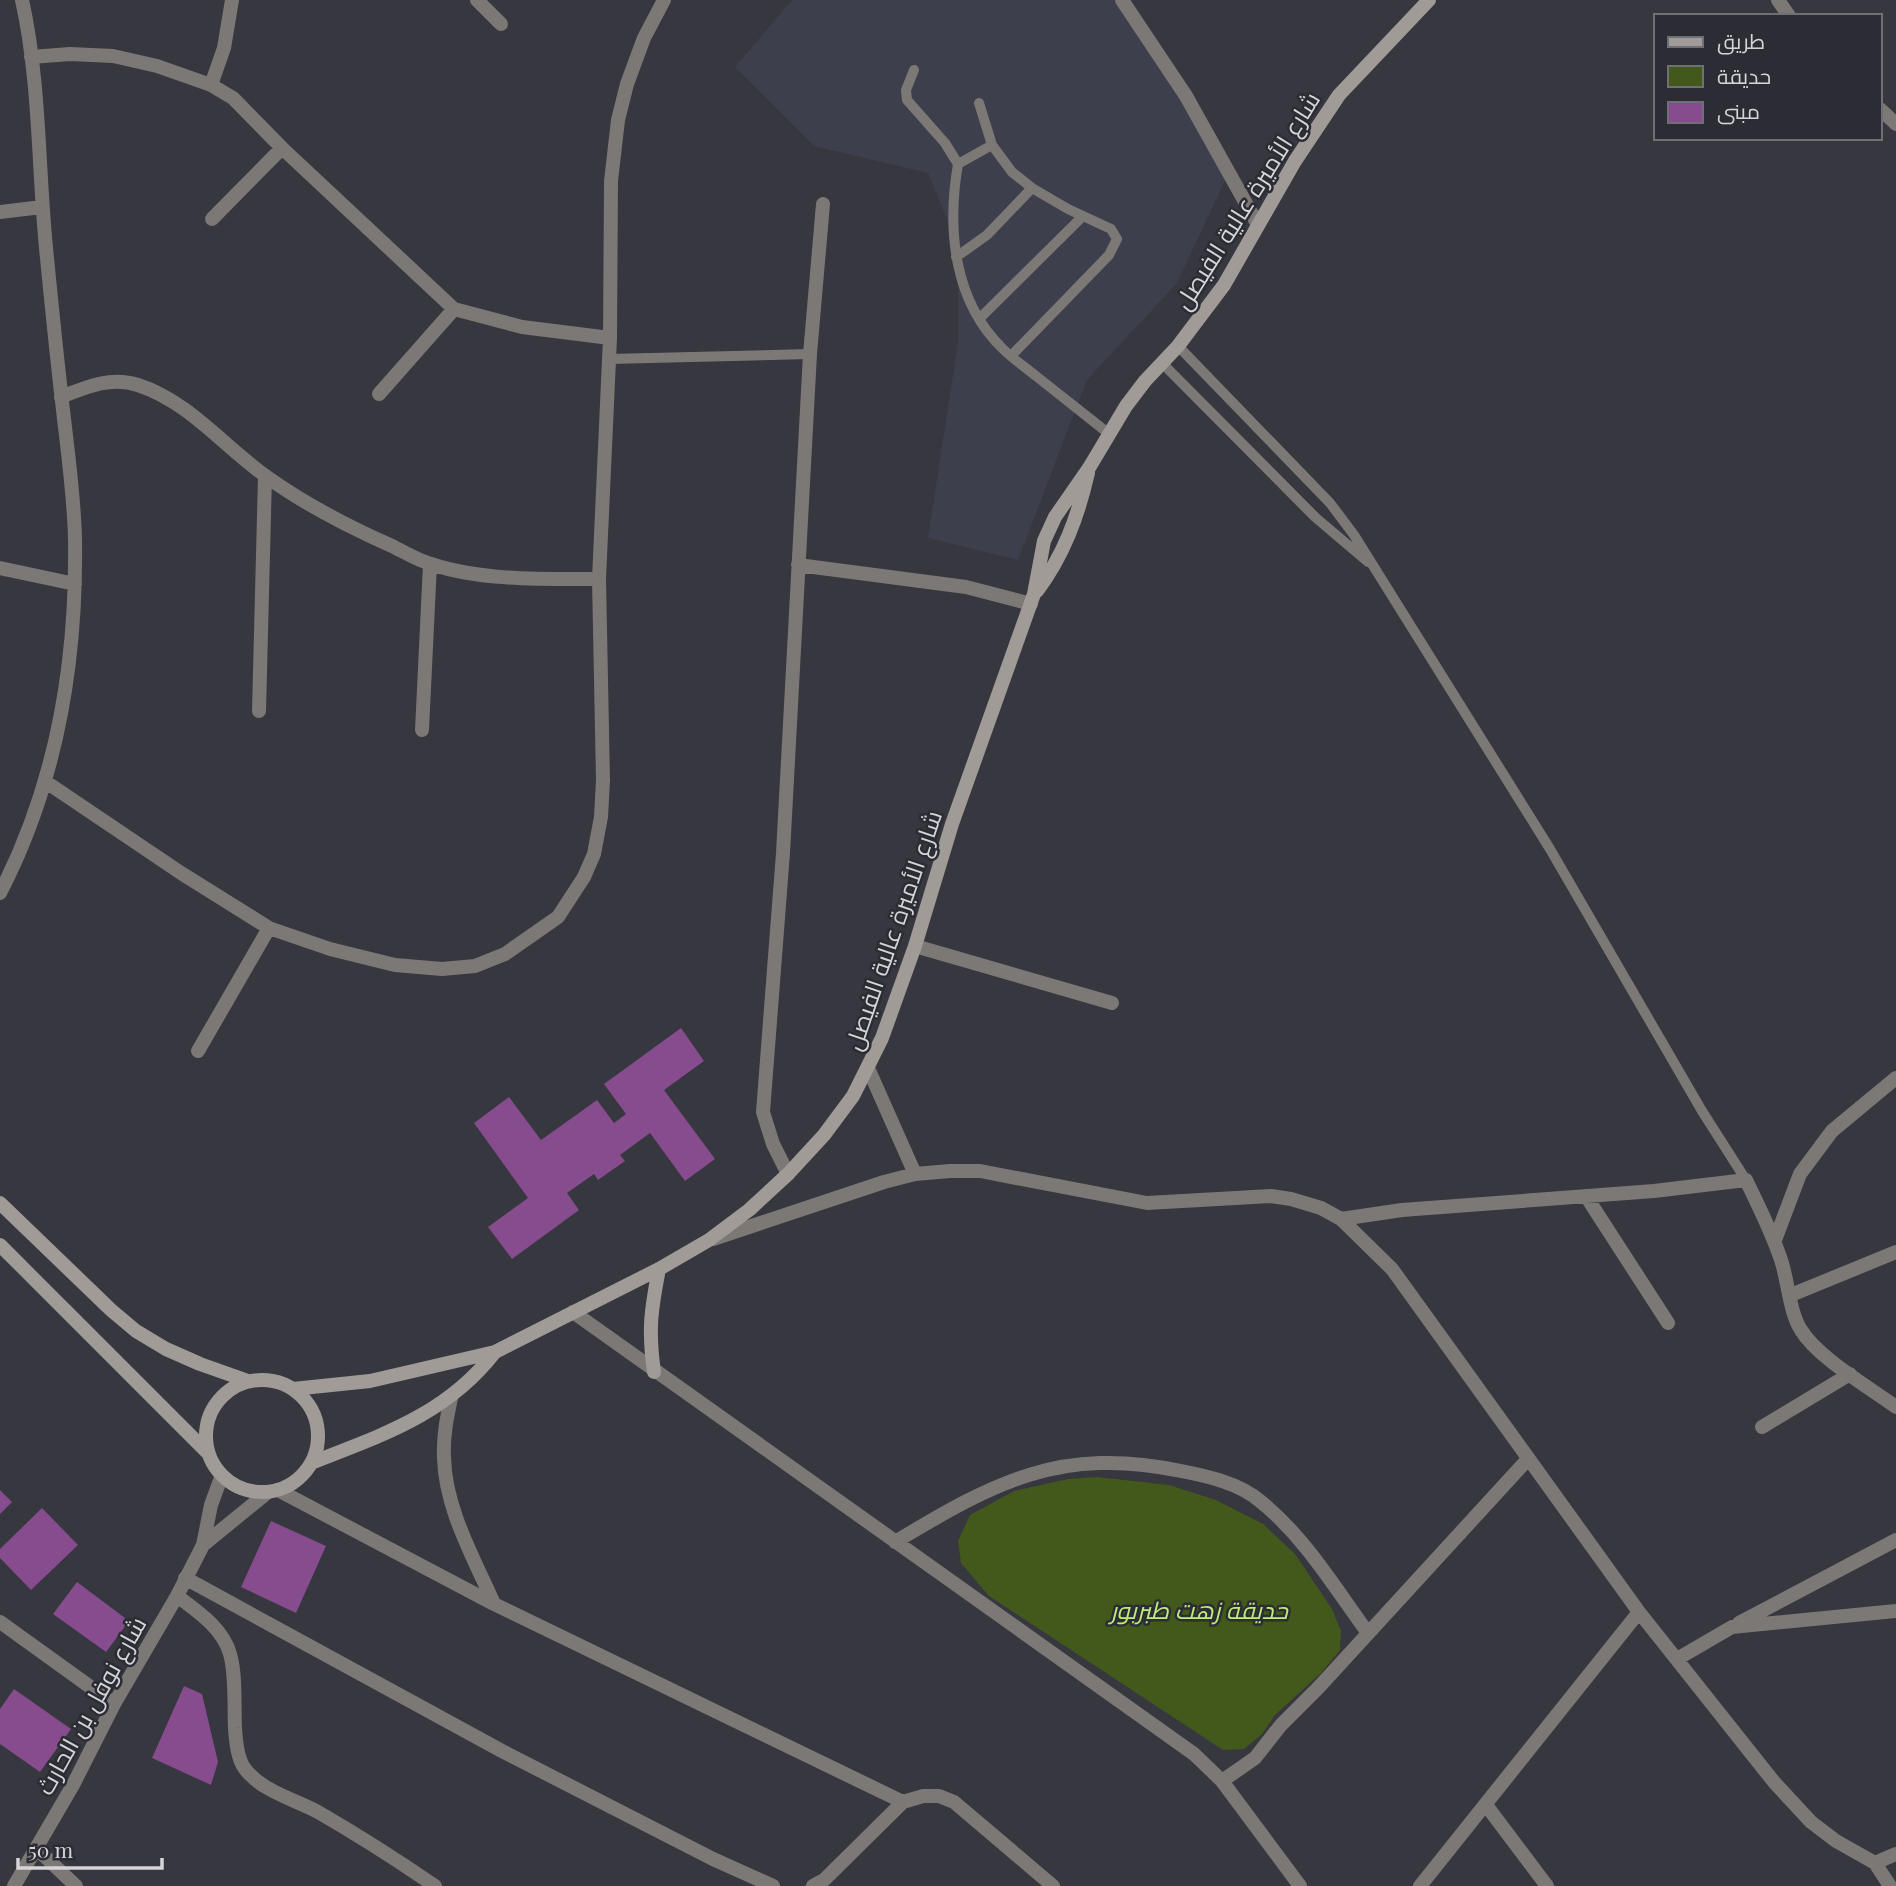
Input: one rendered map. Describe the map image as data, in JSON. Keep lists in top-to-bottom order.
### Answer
{
  "streets": {
    "street": ["شارع الأميرة عالية الفيصل", "شارع نوفل بن الحارث"]
  },
  "crossings": [
    ["شارع الأميرة عالية الفيصل", "شارع نوفل بن الحارث"]
  ],
  "parks": ["حديقة زهت طبربور"],
  "legend": ["طريق", "حديقة", "مبنى"],
  "scale_bar": "50 m"
}
